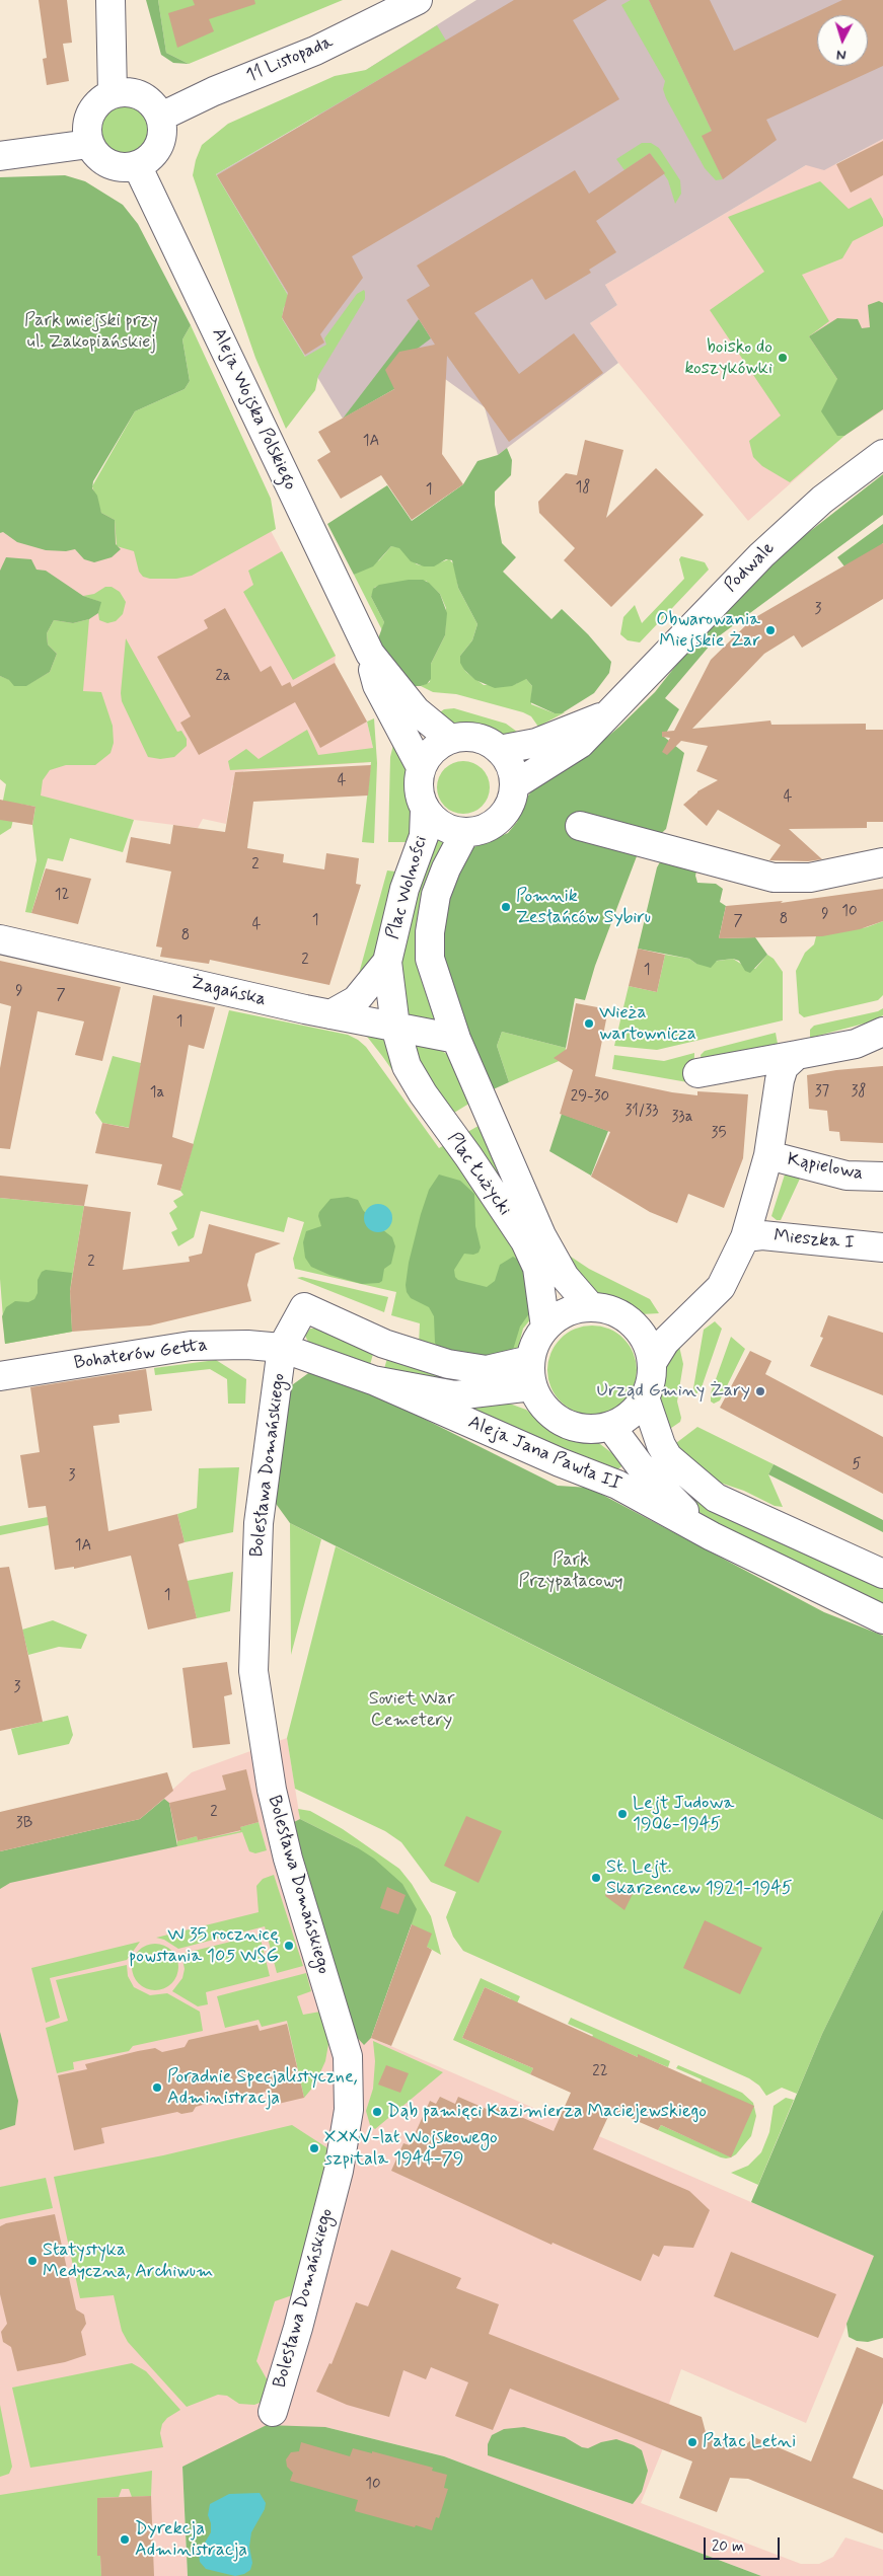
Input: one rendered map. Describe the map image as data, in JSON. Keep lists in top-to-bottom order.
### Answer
{
  "streets": {
    "street": [
      "11 Listopada",
      "Aleja Wojska Polskiego",
      "Podwale",
      "Plac Wolności",
      "Żagańska",
      "Kąpielowa",
      "Plac Łużycki",
      "Mieszka I",
      "Bohaterów Getta",
      "Aleja Jana Pawła II",
      "Bolesława Domańskiego"
    ]
  },
  "crossings": [
    ["11 Listopada", "Aleja Wojska Polskiego"],
    ["Aleja Wojska Polskiego", "Podwale"],
    ["Aleja Wojska Polskiego", "Plac Wolności"],
    ["Podwale", "Plac Wolności"],
    ["Plac Wolności", "Żagańska"],
    ["Plac Wolności", "Plac Łużycki"],
    ["Żagańska", "Plac Łużycki"],
    ["Plac Łużycki", "Bohaterów Getta"],
    ["Plac Łużycki", "Aleja Jana Pawła II"],
    ["Bohaterów Getta", "Aleja Jana Pawła II"],
    ["Bohaterów Getta", "Bolesława Domańskiego"]
  ],
  "parks": ["Park miejski przy ul. Zakopiańskiej", "Park Przypałacowy", "Soviet War Cemetery"],
  "places": [
    "boisko do koszykówki",
    "Obwarowania Miejskie Żar",
    "Pomnik Zesłańców Sybiru",
    "Wieża wartownicza",
    "Urząd Gminy Żary",
    "Lejt Judowa 1906-1945",
    "St. Lejt. Skarzencew 1921-1945",
    "W 35 rocznicę powstania 105 WSG",
    "Poradnie Specjalistyczne, Administracja",
    "Dąb pamięci Kazimierza Maciejewskiego",
    "XXXV-lat Wojskowego szpitala 1944-79",
    "Statystyka Medyczna, Archiwum",
    "Pałac Letni",
    "Dyrekcja Administracja"
  ],
  "house_numbers": [
    "1A",
    "18",
    "1",
    "3",
    "2a",
    "4",
    "4",
    "2",
    "12",
    "10",
    "9",
    "8",
    "1",
    "7",
    "4",
    "8",
    "2",
    "1",
    "9",
    "7",
    "1",
    "37",
    "38",
    "1a",
    "29-30",
    "31/33",
    "33a",
    "35",
    "2",
    "5",
    "3",
    "1A",
    "1",
    "3",
    "2",
    "3B",
    "22",
    "10"
  ],
  "scale_bar": "20 m",
  "north": "bottom"
}
